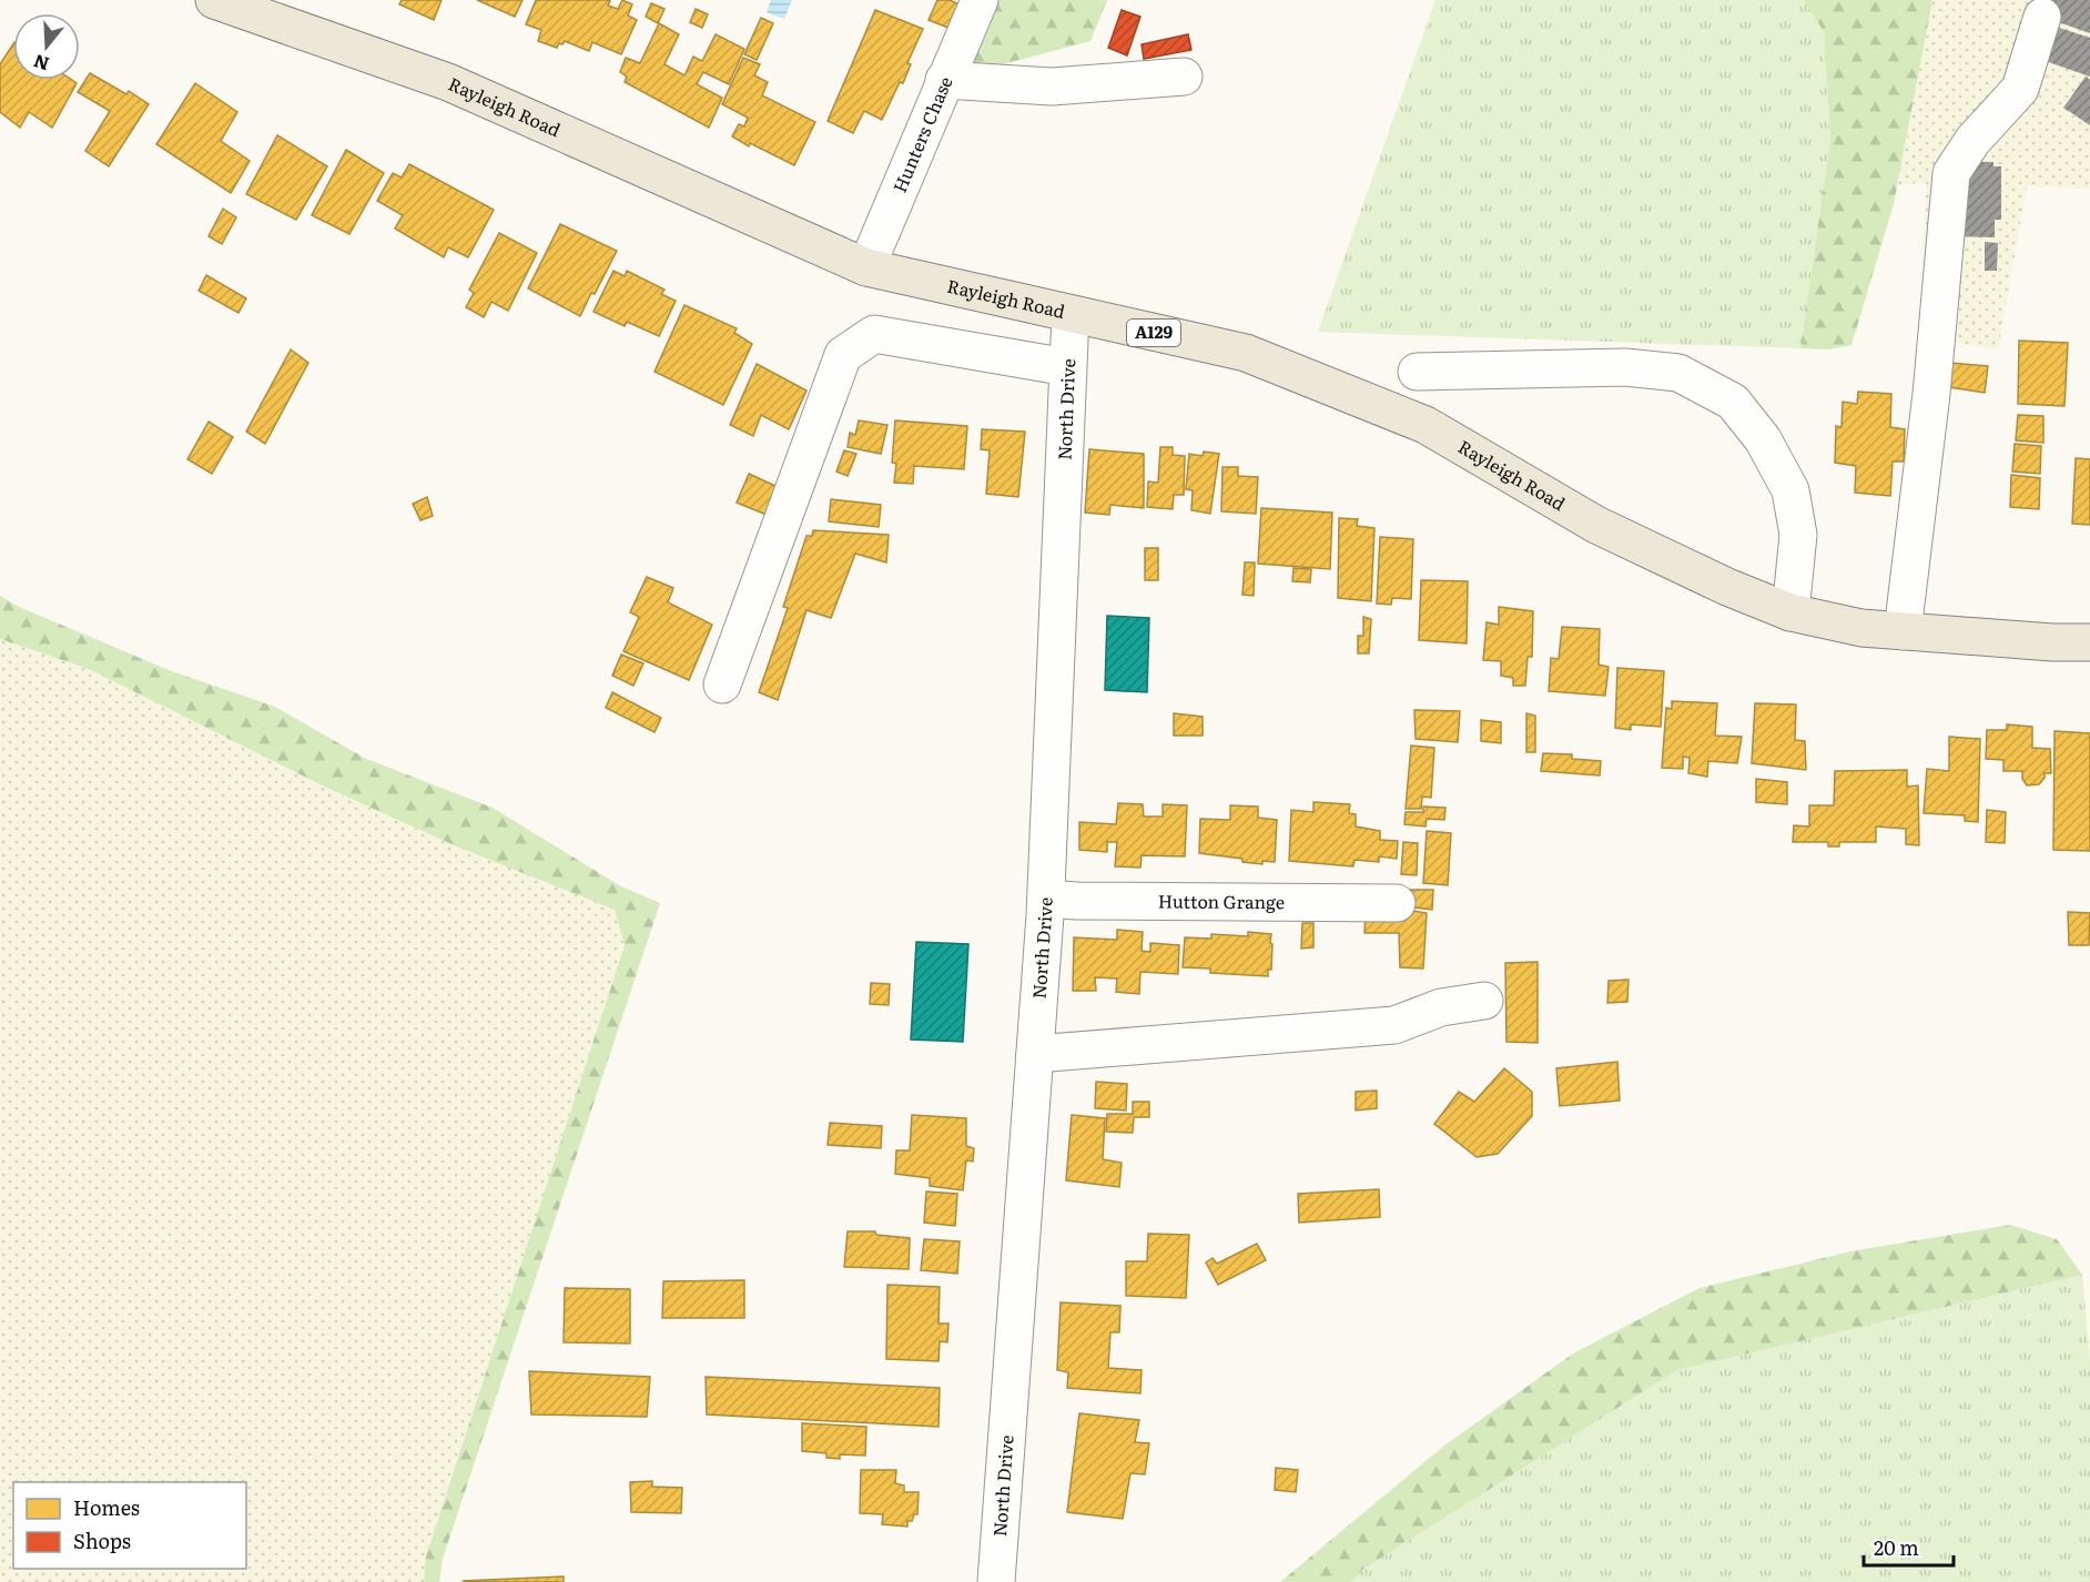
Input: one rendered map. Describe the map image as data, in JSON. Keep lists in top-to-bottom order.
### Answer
{
  "streets": {
    "main road": ["Rayleigh Road", "A129"],
    "street": ["Hunters Chase", "North Drive", "Hutton Grange"]
  },
  "crossings": [
    ["Rayleigh Road", "Hunters Chase"],
    ["Rayleigh Road", "North Drive"],
    ["North Drive", "Hutton Grange"]
  ],
  "legend": ["Homes", "Shops"],
  "scale_bar": "20 m",
  "north": "bottom"
}
